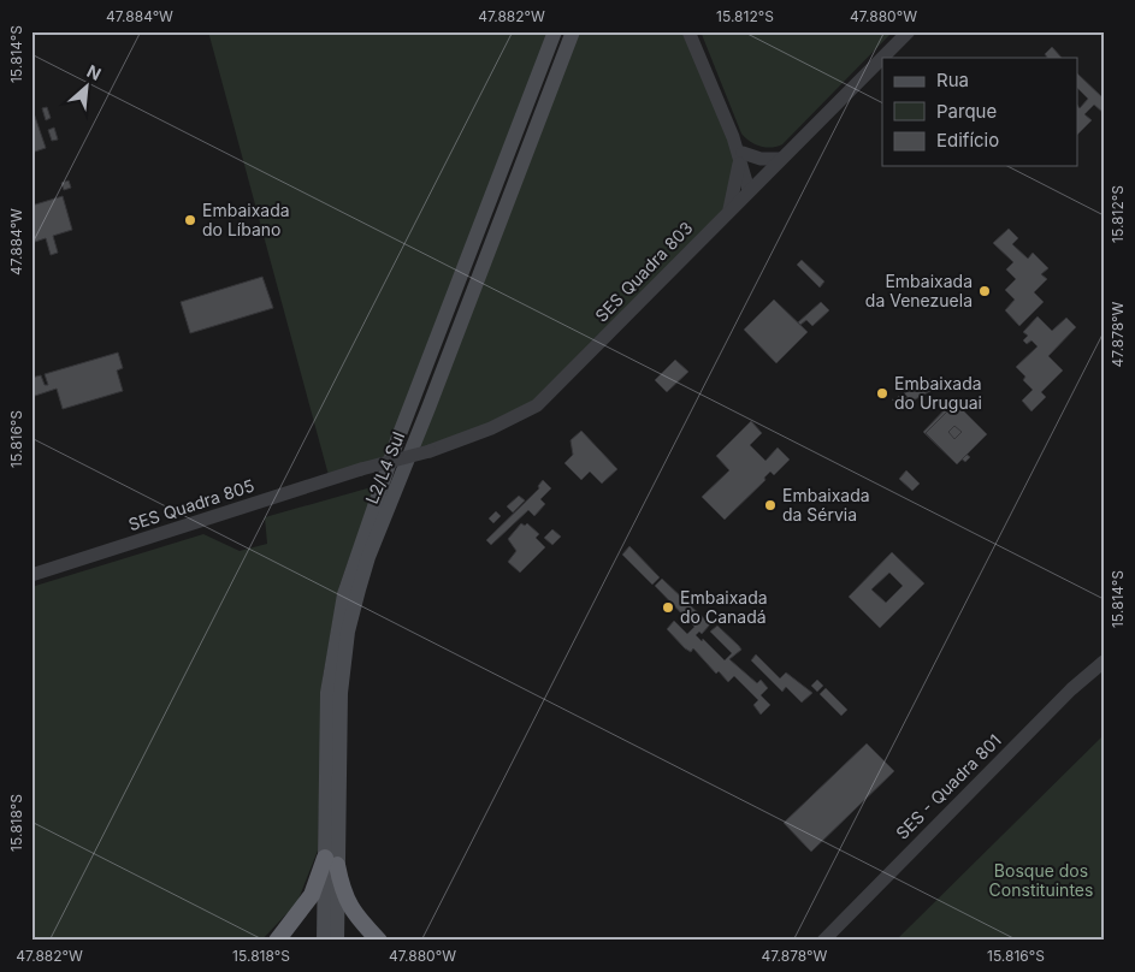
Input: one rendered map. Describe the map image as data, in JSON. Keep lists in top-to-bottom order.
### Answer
{
  "streets": {
    "main road": ["L2/L4 Sul"],
    "street": ["SES Quadra 803", "SES Quadra 805", "SES - Quadra 801"]
  },
  "crossings": [
    ["SES Quadra 803", "SES Quadra 805"]
  ],
  "parks": ["Bosque dos Constituintes"],
  "places": [
    "Embaixada do Líbano",
    "Embaixada da Venezuela",
    "Embaixada do Uruguai",
    "Embaixada da Sérvia",
    "Embaixada do Canadá"
  ],
  "legend": ["Rua", "Parque", "Edifício"],
  "north": "top right",
  "coordinates": [
    "47.884°W",
    "47.882°W",
    "15.812°S",
    "47.880°W",
    "15.814°S",
    "47.878°W",
    "15.816°S",
    "15.818°S"
  ]
}
